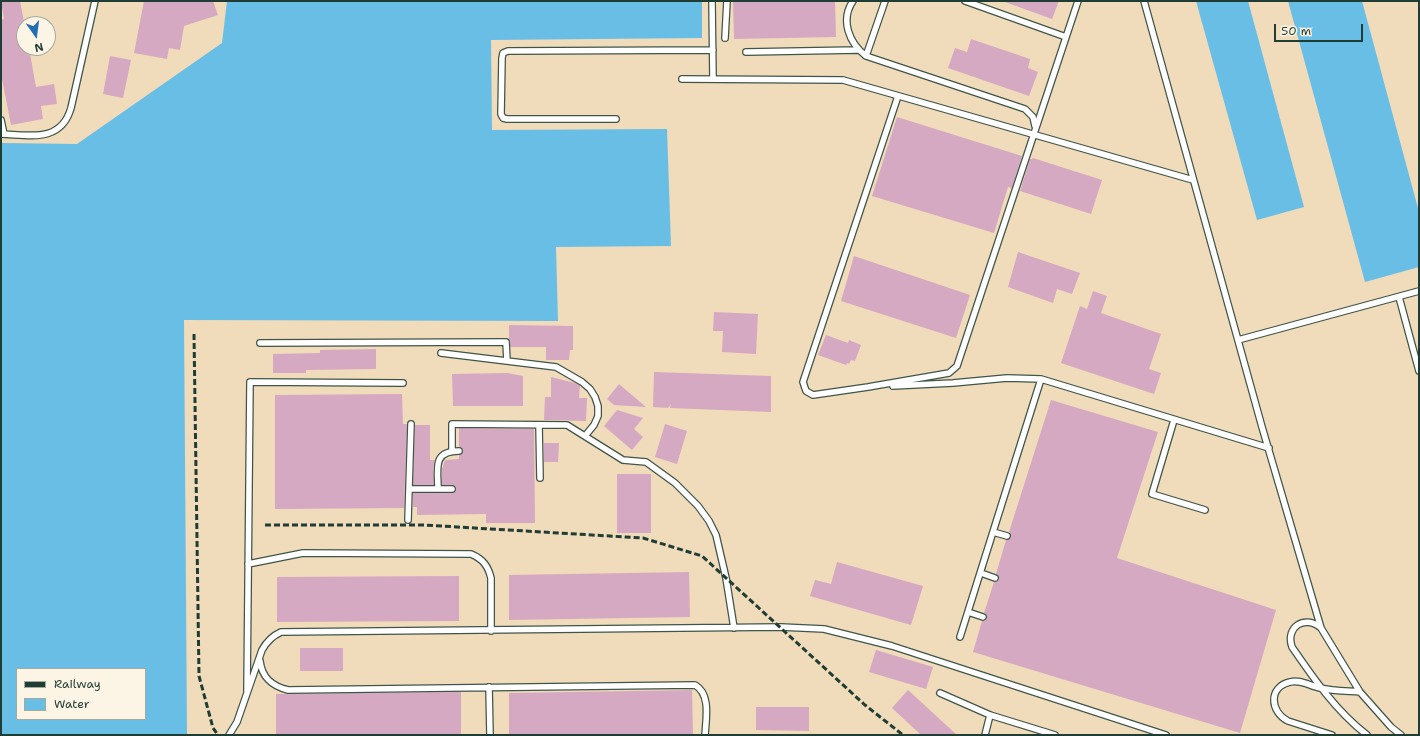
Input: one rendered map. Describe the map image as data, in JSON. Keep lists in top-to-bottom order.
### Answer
{
  "legend": ["Railway", "Water"],
  "scale_bar": "50 m",
  "north": "bottom"
}
